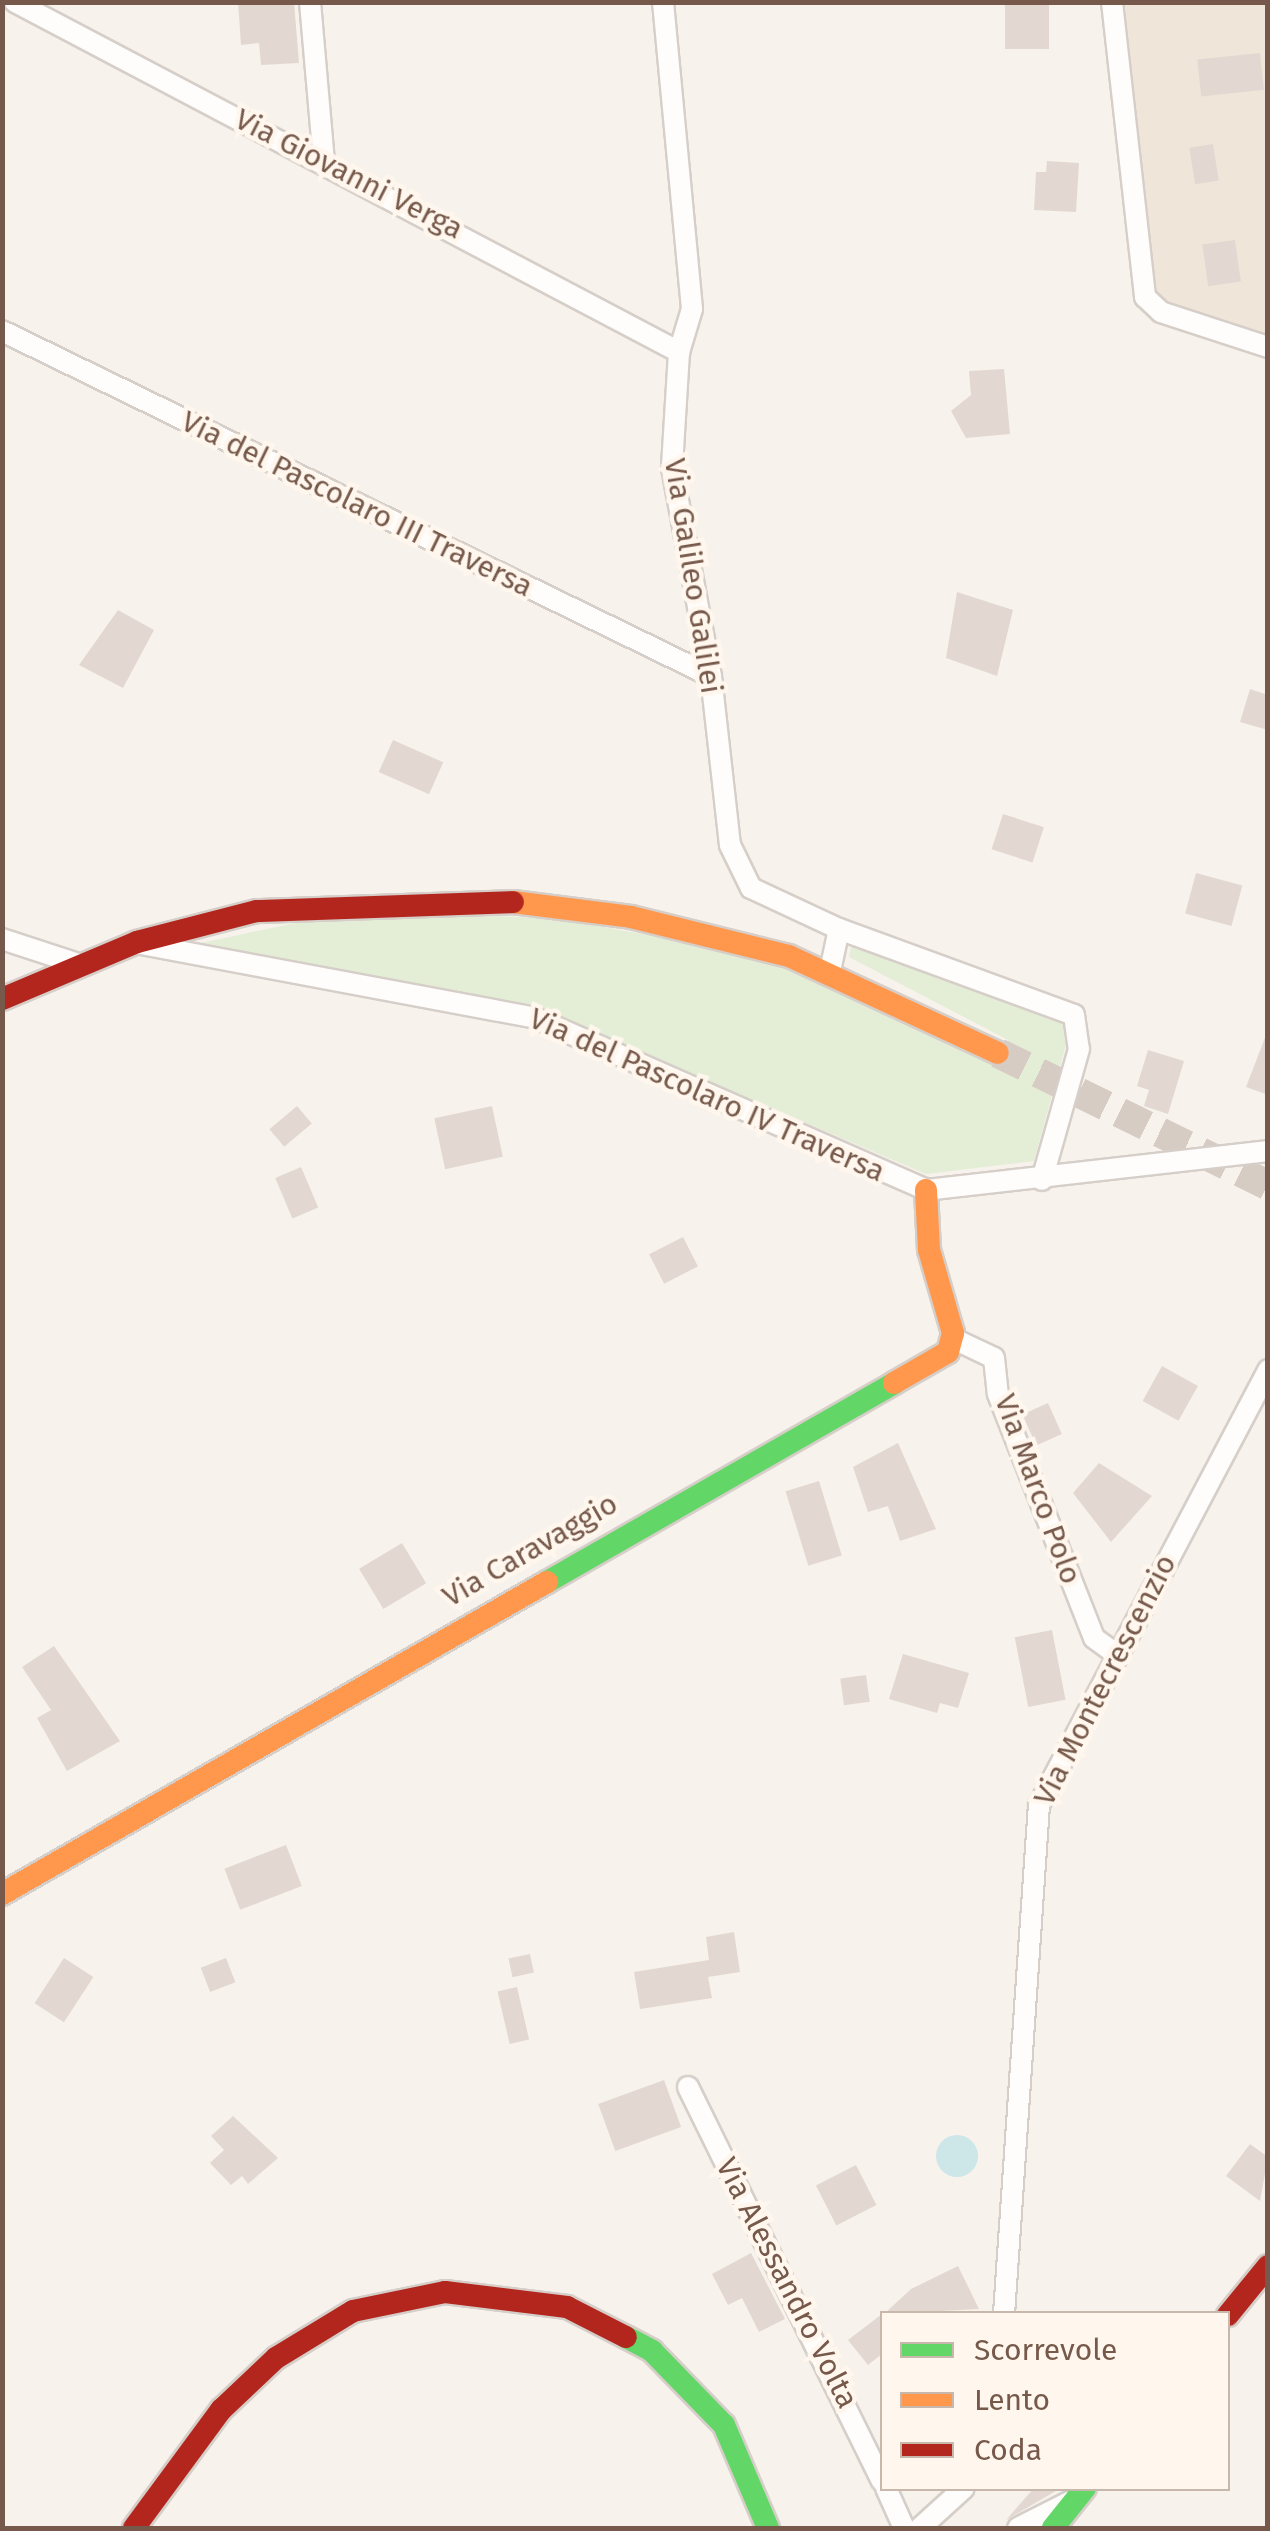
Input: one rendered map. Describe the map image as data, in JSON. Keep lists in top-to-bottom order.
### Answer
{
  "streets": {
    "main road": ["Via Caravaggio"],
    "street": [
      "Via Giovanni Verga",
      "Via del Pascolaro III Traversa",
      "Via Galileo Galilei",
      "Via del Pascolaro IV Traversa",
      "Via Marco Polo",
      "Via Montecrescenzio",
      "Via Alessandro Volta"
    ]
  },
  "crossings": [
    ["Via Giovanni Verga", "Via Galileo Galilei"],
    ["Via del Pascolaro III Traversa", "Via Galileo Galilei"],
    ["Via Galileo Galilei", "Via del Pascolaro IV Traversa"],
    ["Via Marco Polo", "Via Caravaggio"],
    ["Via Marco Polo", "Via Montecrescenzio"]
  ],
  "legend": ["Scorrevole", "Lento", "Coda"]
}
